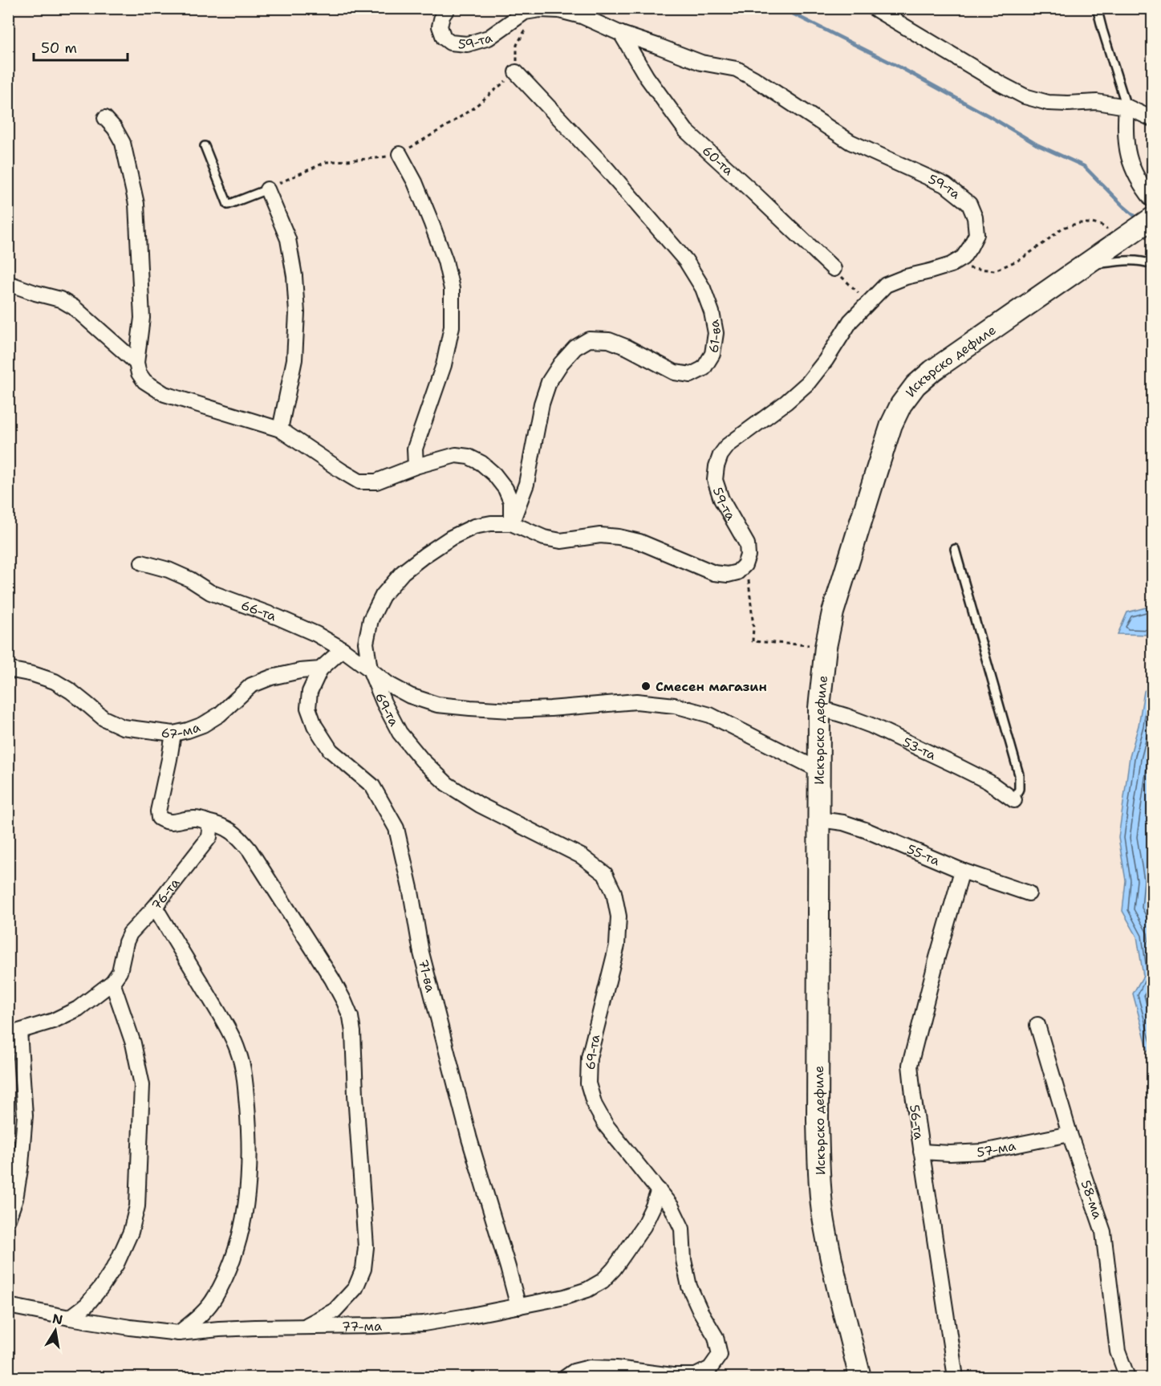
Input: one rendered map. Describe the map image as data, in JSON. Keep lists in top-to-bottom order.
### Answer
{
  "streets": {
    "main road": ["Искърско дефиле"],
    "street": [
      "59-та",
      "60-та",
      "61-ва",
      "66-та",
      "69-та",
      "67-ма",
      "53-та",
      "55-та",
      "76-та",
      "71-ва",
      "56-та",
      "57-ма",
      "58-ма",
      "77-ма"
    ]
  },
  "crossings": [
    ["59-та", "60-та"],
    ["Искърско дефиле", "53-та"],
    ["Искърско дефиле", "55-та"],
    ["66-та", "69-та"],
    ["69-та", "77-ма"],
    ["67-ма", "71-ва"],
    ["55-та", "56-та"],
    ["71-ва", "77-ма"],
    ["56-та", "57-ма"],
    ["57-ма", "58-ма"]
  ],
  "places": ["Смесен магазин"],
  "scale_bar": "50 m",
  "north": "top"
}
